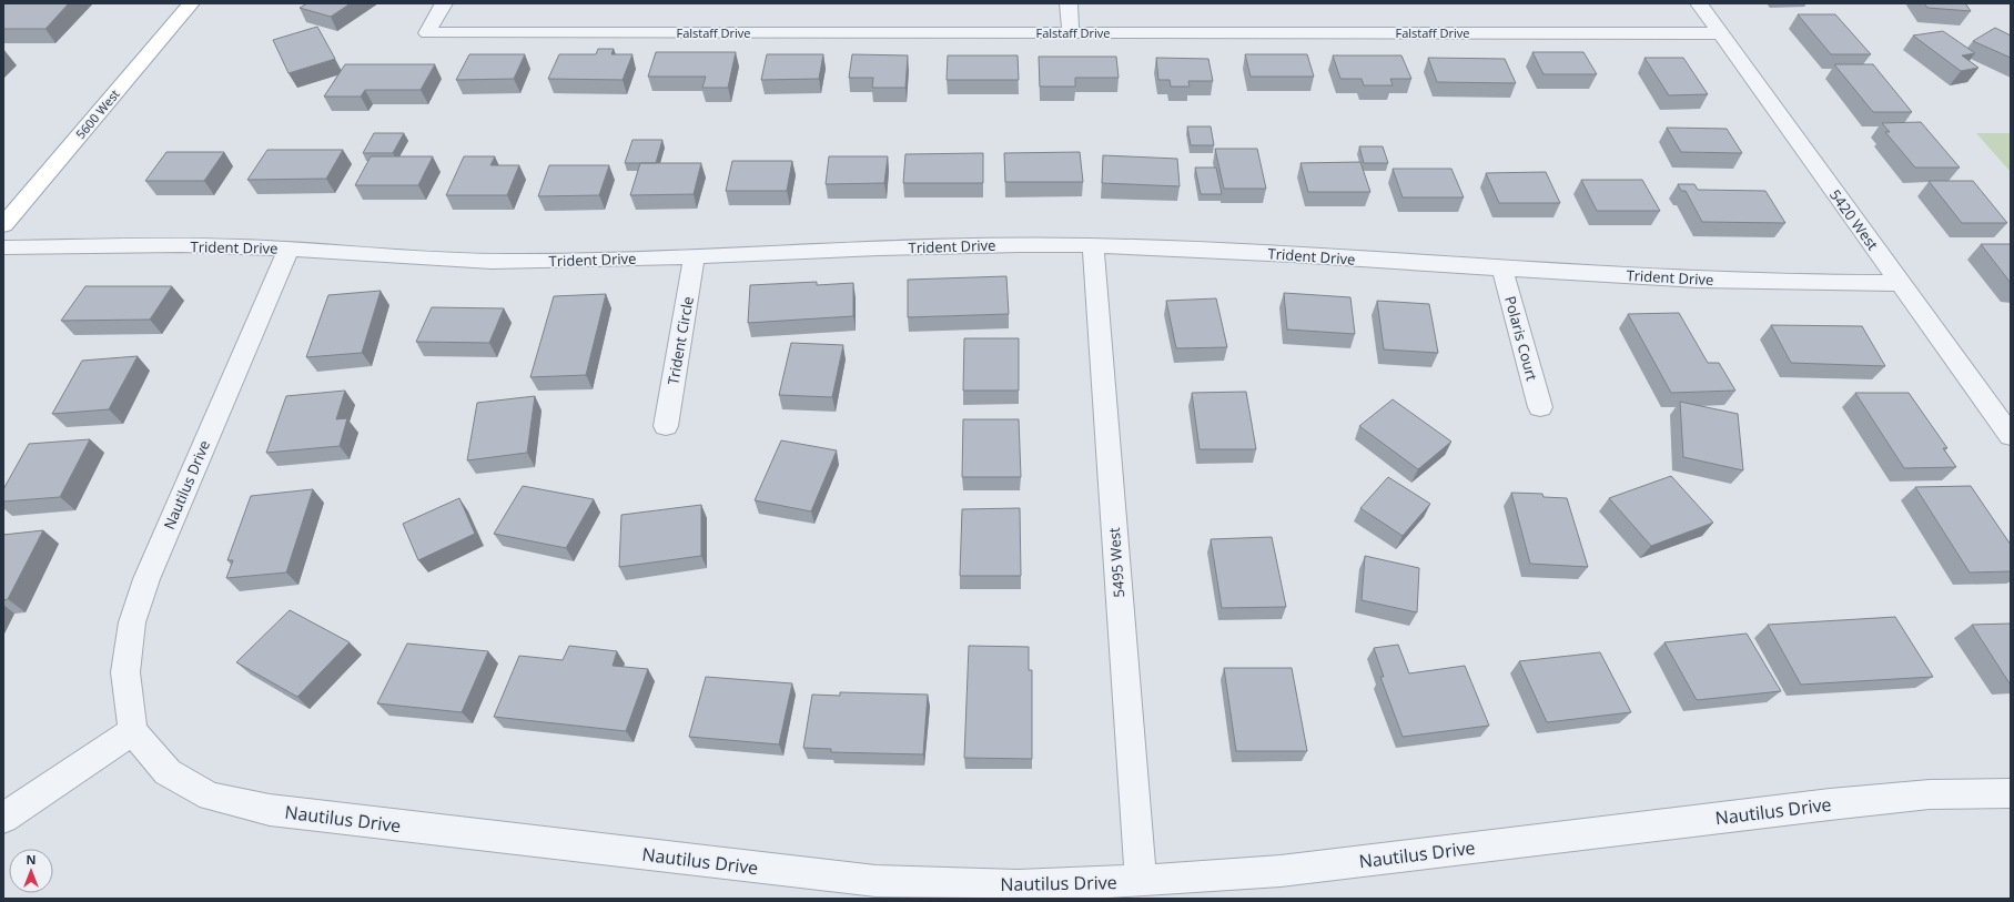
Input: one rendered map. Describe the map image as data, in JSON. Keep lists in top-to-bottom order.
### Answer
{
  "streets": {
    "main road": ["5600 West"],
    "street": [
      "Falstaff Drive",
      "5420 West",
      "Trident Drive",
      "Polaris Court",
      "Trident Circle",
      "Nautilus Drive",
      "5495 West"
    ]
  },
  "crossings": [
    ["Falstaff Drive", "5420 West"],
    ["5420 West", "Trident Drive"],
    ["Trident Drive", "Polaris Court"],
    ["Trident Drive", "Trident Circle"],
    ["Trident Drive", "Nautilus Drive"],
    ["Trident Drive", "5495 West"],
    ["Nautilus Drive", "5495 West"]
  ],
  "north": "top"
}
